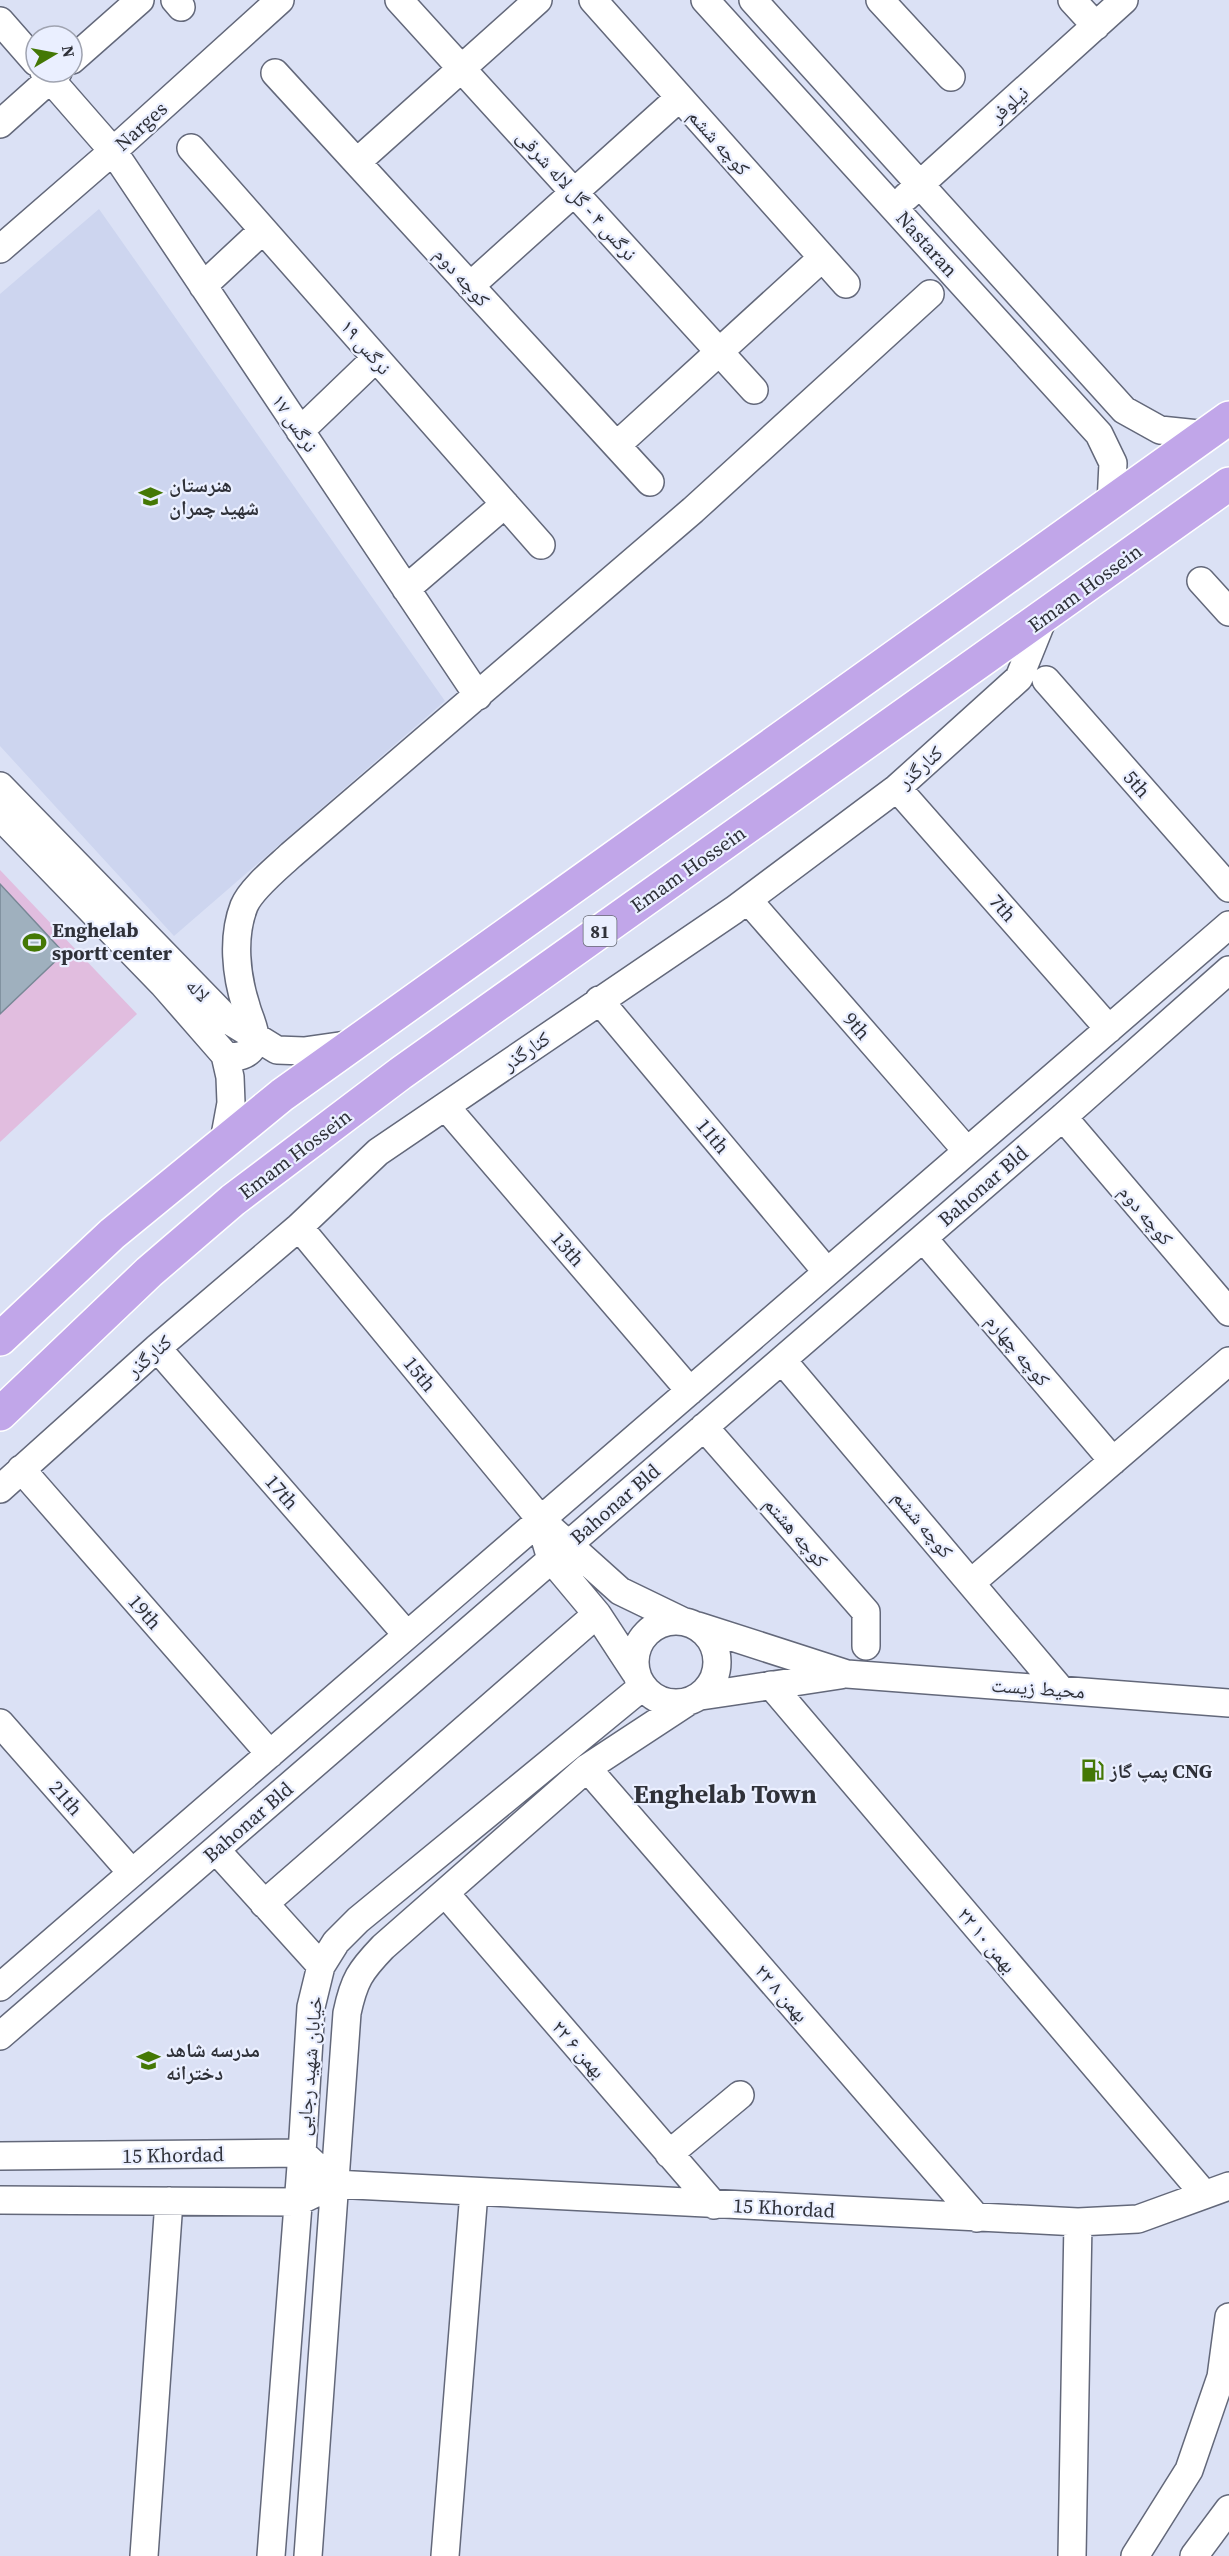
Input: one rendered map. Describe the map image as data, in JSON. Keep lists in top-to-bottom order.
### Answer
{
  "streets": {
    "main road": ["Emam Hossein", "81"],
    "street": [
      "نیلوفر",
      "Narges",
      "کوچه ششم",
      "نرگس ۴ - گل لاله شرقی",
      "Nastaran",
      "کوچه دوم",
      "نرگس ۱۹",
      "نرگس ۱۷",
      "کنارگذر",
      "5th",
      "7th",
      "لاله",
      "9th",
      "11th",
      "Bahonar Bld",
      "13th",
      "کوچه چهارم",
      "15th",
      "17th",
      "کوچه هشتم",
      "19th",
      "محیط زیست",
      "21th",
      "۲۲ بهمن ۱۰",
      "۲۲ بهمن ۸",
      "۲۲ بهمن ۶",
      "خیابان شهید رجایی",
      "15 Khordad"
    ]
  },
  "crossings": [
    ["نیلوفر", "Nastaran"],
    ["Narges", "نرگس ۱۷"],
    ["کوچه ششم", "Bahonar Bld"],
    ["کوچه ششم", "محیط زیست"],
    ["کوچه دوم", "Bahonar Bld"],
    ["Emam Hossein", "کنارگذر"],
    ["کنارگذر", "7th"],
    ["کنارگذر", "9th"],
    ["کنارگذر", "11th"],
    ["کنارگذر", "13th"],
    ["کنارگذر", "15th"],
    ["کنارگذر", "17th"],
    ["کنارگذر", "19th"],
    ["7th", "Bahonar Bld"],
    ["9th", "Bahonar Bld"],
    ["11th", "Bahonar Bld"],
    ["Bahonar Bld", "13th"],
    ["Bahonar Bld", "کوچه چهارم"],
    ["Bahonar Bld", "15th"],
    ["Bahonar Bld", "17th"],
    ["Bahonar Bld", "کوچه هشتم"],
    ["Bahonar Bld", "19th"],
    ["Bahonar Bld", "محیط زیست"],
    ["Bahonar Bld", "21th"],
    ["محیط زیست", "۲۲ بهمن ۱۰"],
    ["محیط زیست", "خیابان شهید رجایی"],
    ["۲۲ بهمن ۱۰", "15 Khordad"],
    ["۲۲ بهمن ۸", "خیابان شهید رجایی"],
    ["۲۲ بهمن ۸", "15 Khordad"],
    ["۲۲ بهمن ۶", "خیابان شهید رجایی"],
    ["۲۲ بهمن ۶", "15 Khordad"],
    ["خیابان شهید رجایی", "15 Khordad"]
  ],
  "districts": ["Enghelab Town"],
  "places": {
    "school or university": ["هنرستان شهید چمران", "مدرسه شاهد دخترانه"],
    "sports": ["Enghelab sportt center"],
    "fuel station": ["پمپ گاز CNG"]
  },
  "north": "right"
}
